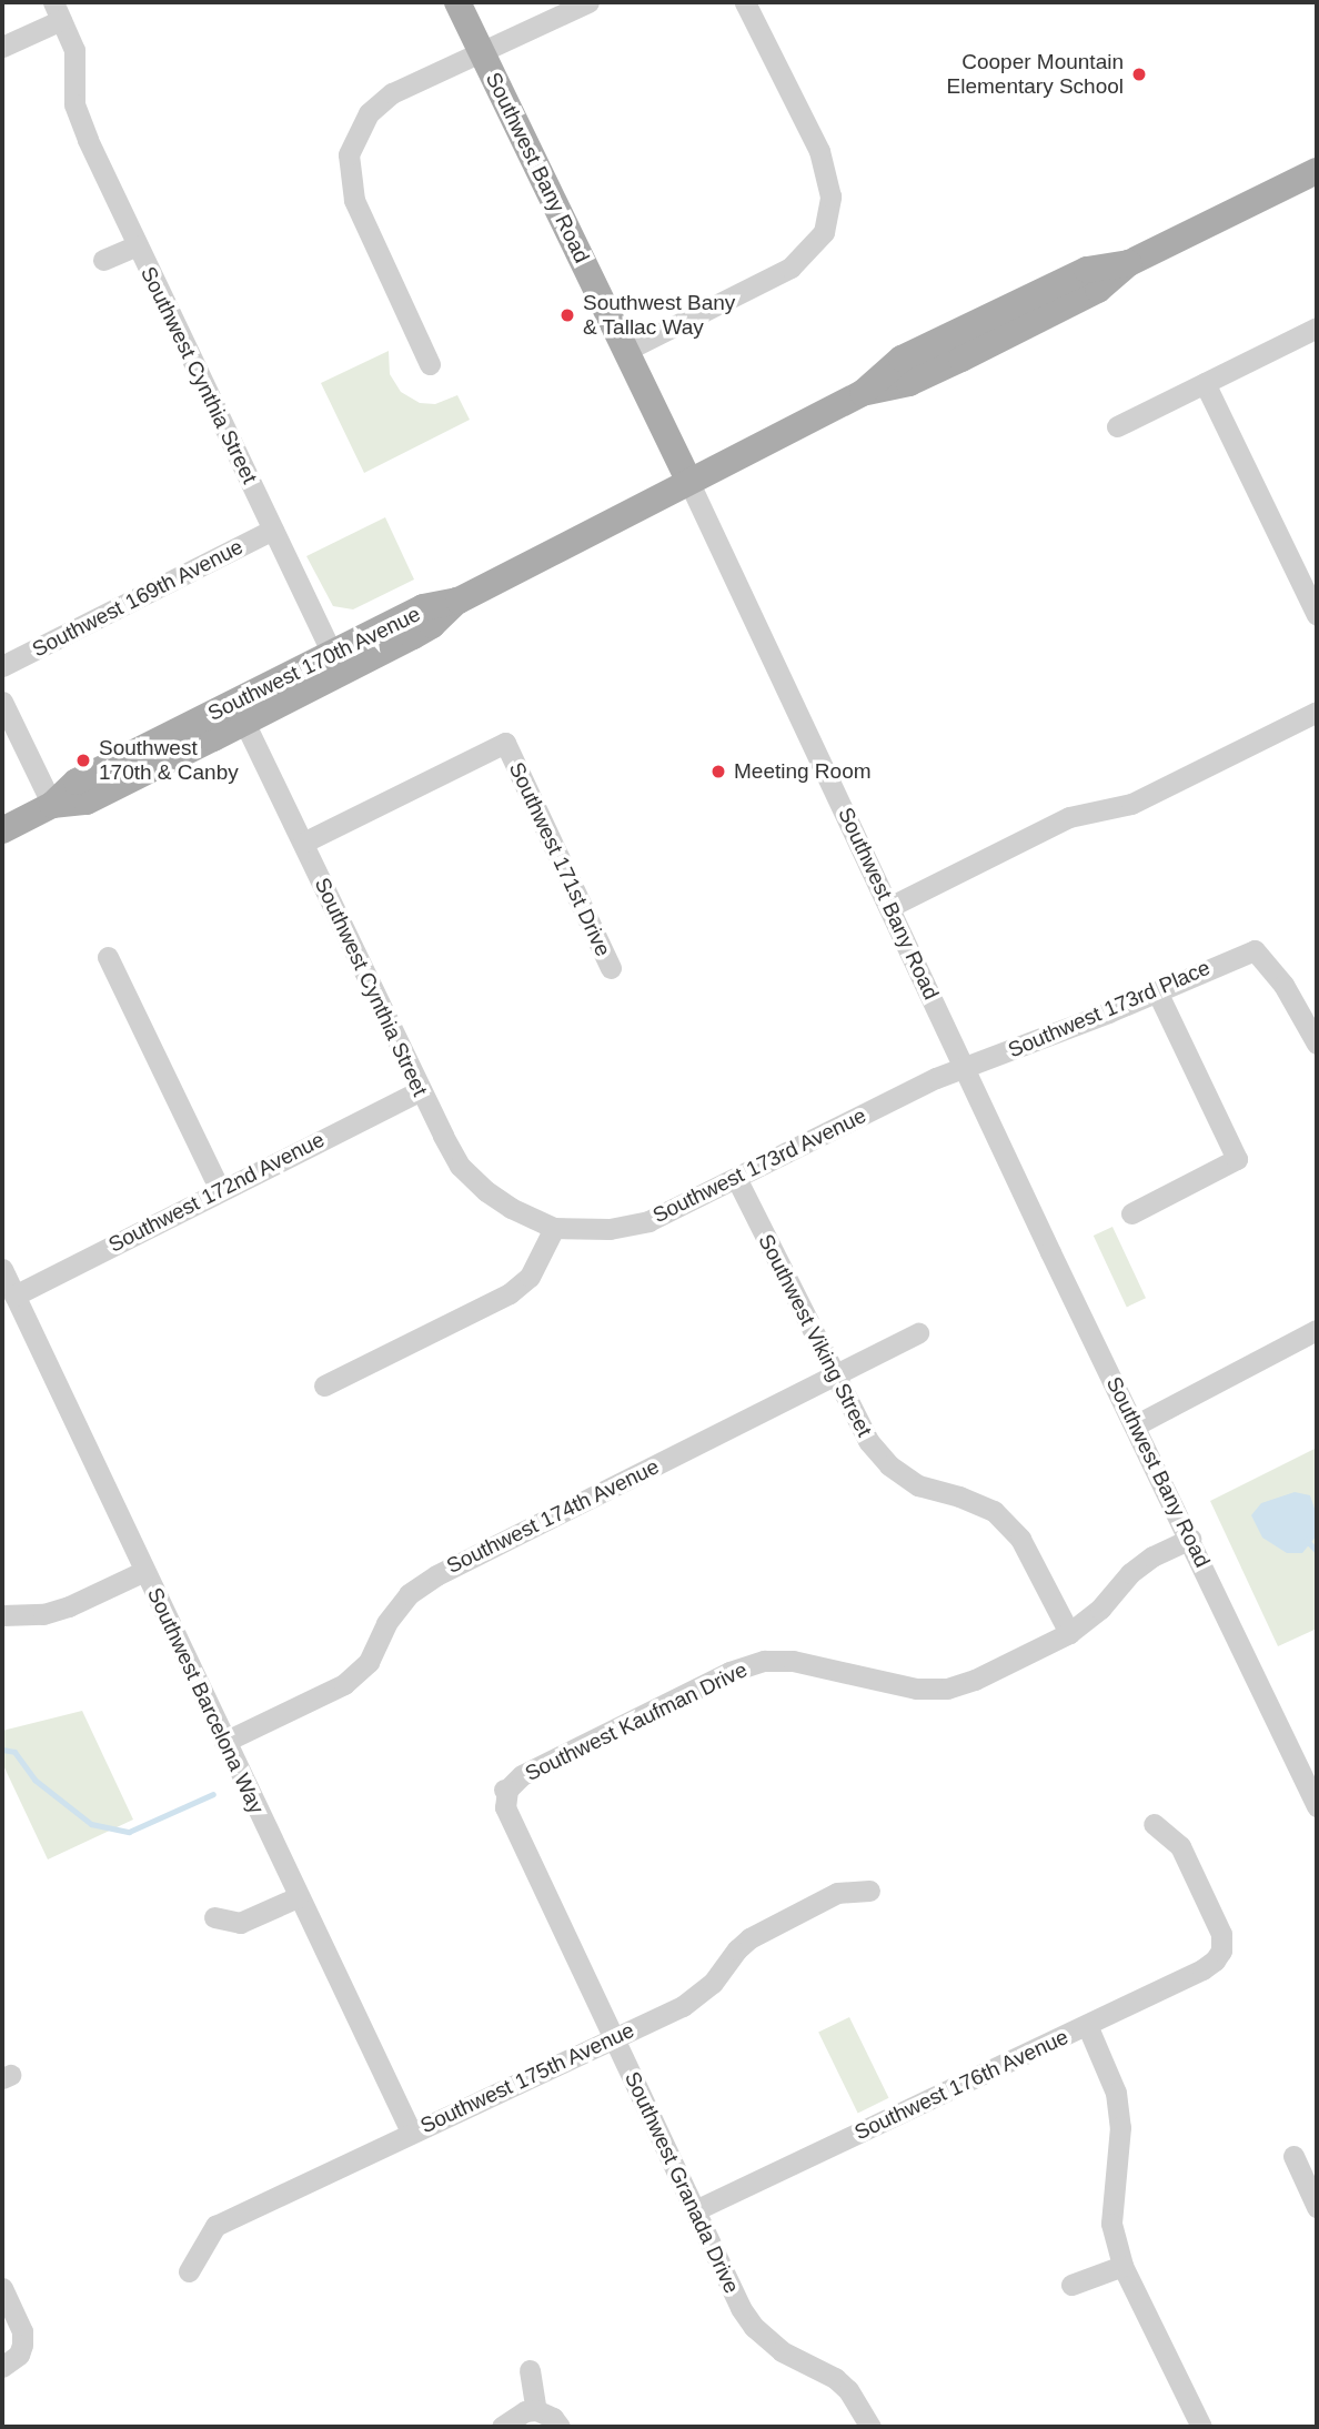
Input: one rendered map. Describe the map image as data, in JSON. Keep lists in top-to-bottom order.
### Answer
{
  "streets": {
    "main road": ["Southwest Bany Road", "Southwest 170th Avenue"],
    "street": [
      "Southwest Cynthia Street",
      "Southwest 169th Avenue",
      "Southwest 171st Drive",
      "Southwest 173rd Place",
      "Southwest 173rd Avenue",
      "Southwest 172nd Avenue",
      "Southwest Viking Street",
      "Southwest 174th Avenue",
      "Southwest Barcelona Way",
      "Southwest Kaufman Drive",
      "Southwest 175th Avenue",
      "Southwest 176th Avenue",
      "Southwest Granada Drive"
    ]
  },
  "crossings": [
    ["Southwest Bany Road", "Southwest 170th Avenue"],
    ["Southwest Bany Road", "Southwest 173rd Place"],
    ["Southwest Bany Road", "Southwest 173rd Avenue"],
    ["Southwest Bany Road", "Southwest Kaufman Drive"],
    ["Southwest Cynthia Street", "Southwest 169th Avenue"],
    ["Southwest Cynthia Street", "Southwest 170th Avenue"],
    ["Southwest Cynthia Street", "Southwest 171st Drive"],
    ["Southwest Cynthia Street", "Southwest 173rd Avenue"],
    ["Southwest Cynthia Street", "Southwest 172nd Avenue"],
    ["Southwest 173rd Place", "Southwest 173rd Avenue"],
    ["Southwest 173rd Avenue", "Southwest Viking Street"],
    ["Southwest 172nd Avenue", "Southwest Barcelona Way"],
    ["Southwest Viking Street", "Southwest 174th Avenue"],
    ["Southwest Viking Street", "Southwest Kaufman Drive"],
    ["Southwest 174th Avenue", "Southwest Barcelona Way"],
    ["Southwest Barcelona Way", "Southwest 175th Avenue"],
    ["Southwest Kaufman Drive", "Southwest Granada Drive"],
    ["Southwest 175th Avenue", "Southwest Granada Drive"],
    ["Southwest 176th Avenue", "Southwest Granada Drive"]
  ],
  "places": [
    "Cooper Mountain Elementary School",
    "Southwest Bany & Tallac Way",
    "Southwest 170th & Canby",
    "Meeting Room"
  ]
}
